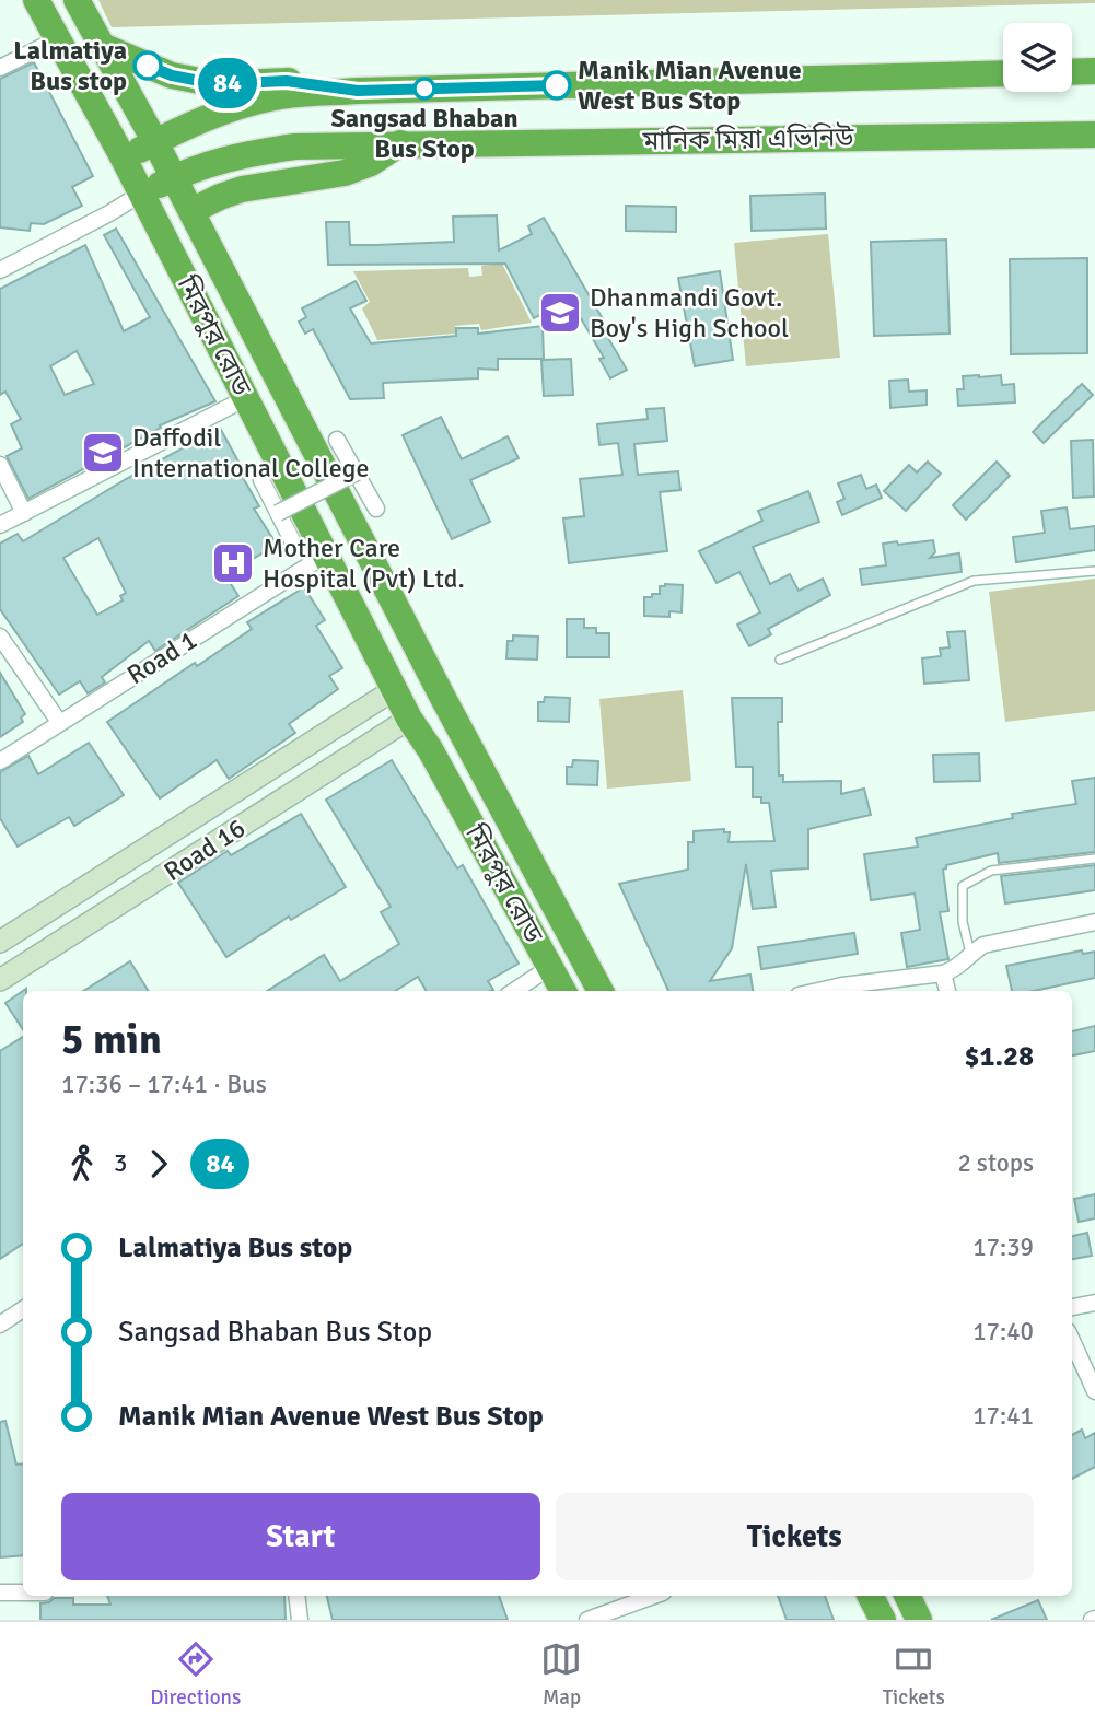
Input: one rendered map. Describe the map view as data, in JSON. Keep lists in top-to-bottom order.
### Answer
{
  "streets": {
    "highway": ["মানিক মিয়া এভিনিউ", "মিরপুর রোড"],
    "main road": ["Road 16"],
    "street": ["Road 1"]
  },
  "crossings": [
    ["মানিক মিয়া এভিনিউ", "মিরপুর রোড"],
    ["মিরপুর রোড", "Road 1"],
    ["মিরপুর রোড", "Road 16"]
  ],
  "places": {
    "other": ["Lalmatiya Bus stop", "Manik Mian Avenue West Bus Stop", "Sangsad Bhaban Bus Stop"],
    "school or university": ["Dhanmandi Govt. Boy's High School", "Daffodil International College"],
    "hospital": ["Mother Care Hospital (Pvt) Ltd."]
  },
  "lines": ["bus line 84"],
  "page": {
    "on_map": "84",
    "heading": ["5 min", "17:36 – 17:41 · Bus", "$1.28"],
    "legs": ["3", "84", "2 stops"],
    "list": [
      {
        "name": "Lalmatiya Bus stop",
        "value": "17:39"
      },
      {
        "name": "Sangsad Bhaban Bus Stop",
        "value": "17:40"
      },
      {
        "name": "Manik Mian Avenue West Bus Stop",
        "value": "17:41"
      }
    ],
    "buttons": ["Start", "Tickets"],
    "tabs": ["Directions", "Map", "Tickets"]
  }
}
